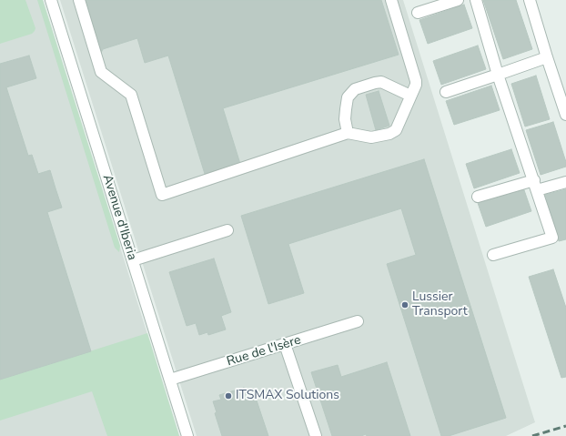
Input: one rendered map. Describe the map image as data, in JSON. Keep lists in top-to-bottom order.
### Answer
{
  "streets": {
    "street": ["Avenue d'Iberia", "Rue de l'Isère"]
  },
  "crossings": [
    ["Avenue d'Iberia", "Rue de l'Isère"]
  ],
  "places": ["Lussier Transport", "ITSMAX Solutions"]
}
